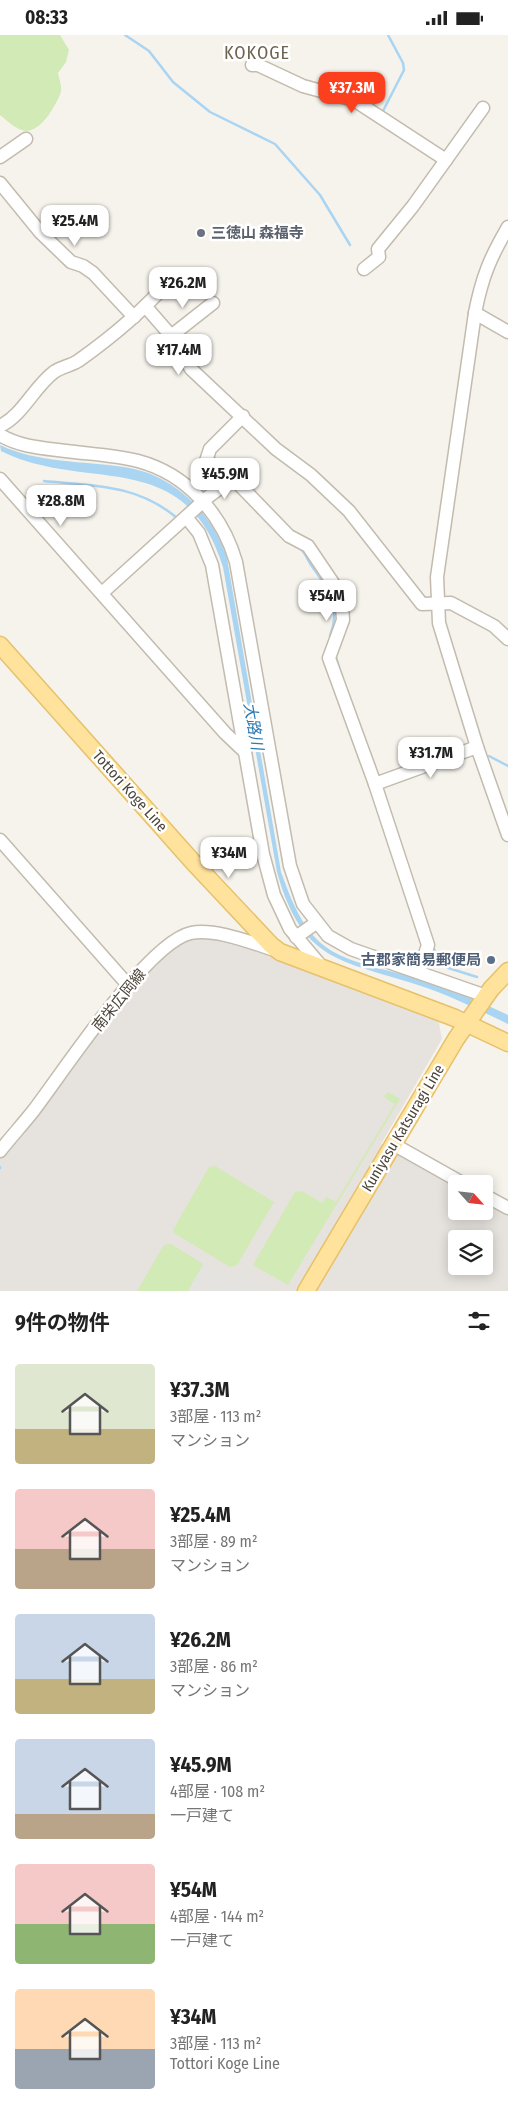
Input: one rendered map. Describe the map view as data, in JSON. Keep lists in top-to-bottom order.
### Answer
{
  "streets": {
    "main road": ["Tottori Koge Line", "Kuniyasu Katsuragi Line"],
    "street": ["南栄広岡線"]
  },
  "crossings": [
    ["Tottori Koge Line", "南栄広岡線"],
    ["Tottori Koge Line", "Kuniyasu Katsuragi Line"]
  ],
  "districts": ["KOKOGE"],
  "water": ["大路川"],
  "places": ["三徳山 森福寺", "古郡家簡易郵便局"],
  "north": "bottom right",
  "page": {
    "status": "08:33",
    "price": [
      "¥37.3M",
      "¥25.4M",
      "¥26.2M",
      "¥17.4M",
      "¥45.9M",
      "¥28.8M",
      "¥54M",
      "¥31.7M",
      "¥34M"
    ],
    "heading": "9件の物件",
    "list": [
      {
        "name": "¥37.3M",
        "note": "3部屋 · 113 m² · マンション"
      },
      {
        "name": "¥25.4M",
        "note": "3部屋 · 89 m² · マンション"
      },
      {
        "name": "¥26.2M",
        "note": "3部屋 · 86 m² · マンション"
      },
      {
        "name": "¥45.9M",
        "note": "4部屋 · 108 m² · 一戸建て"
      },
      {
        "name": "¥54M",
        "note": "4部屋 · 144 m² · 一戸建て"
      },
      {
        "name": "¥34M",
        "note": "3部屋 · 113 m² · Tottori Koge Line"
      }
    ]
  }
}
